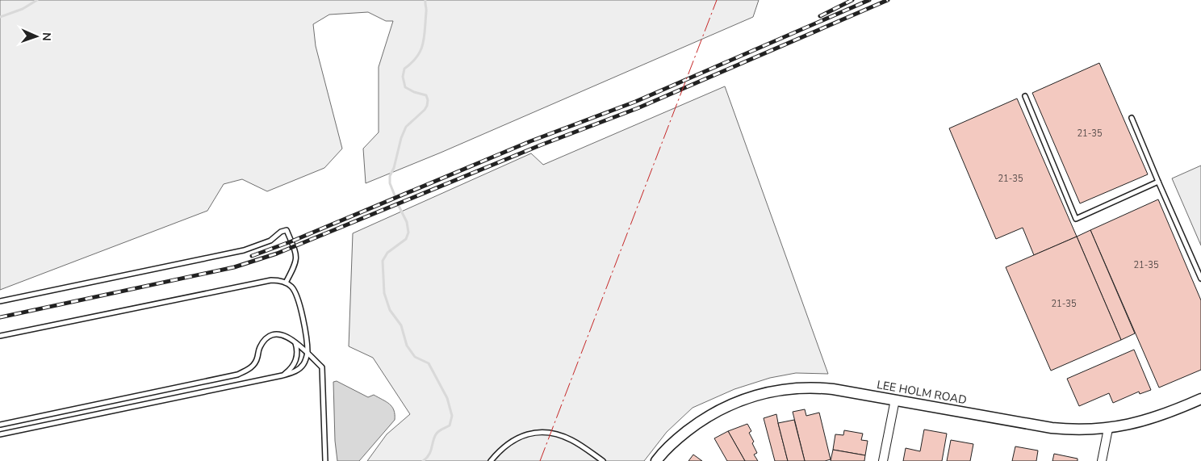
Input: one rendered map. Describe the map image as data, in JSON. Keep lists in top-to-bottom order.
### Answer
{
  "streets": {
    "street": ["LEE HOLM ROAD"]
  },
  "house_numbers": [
    "21-35",
    "21-35",
    "21-35",
    "21-35"
  ],
  "north": "right"
}
